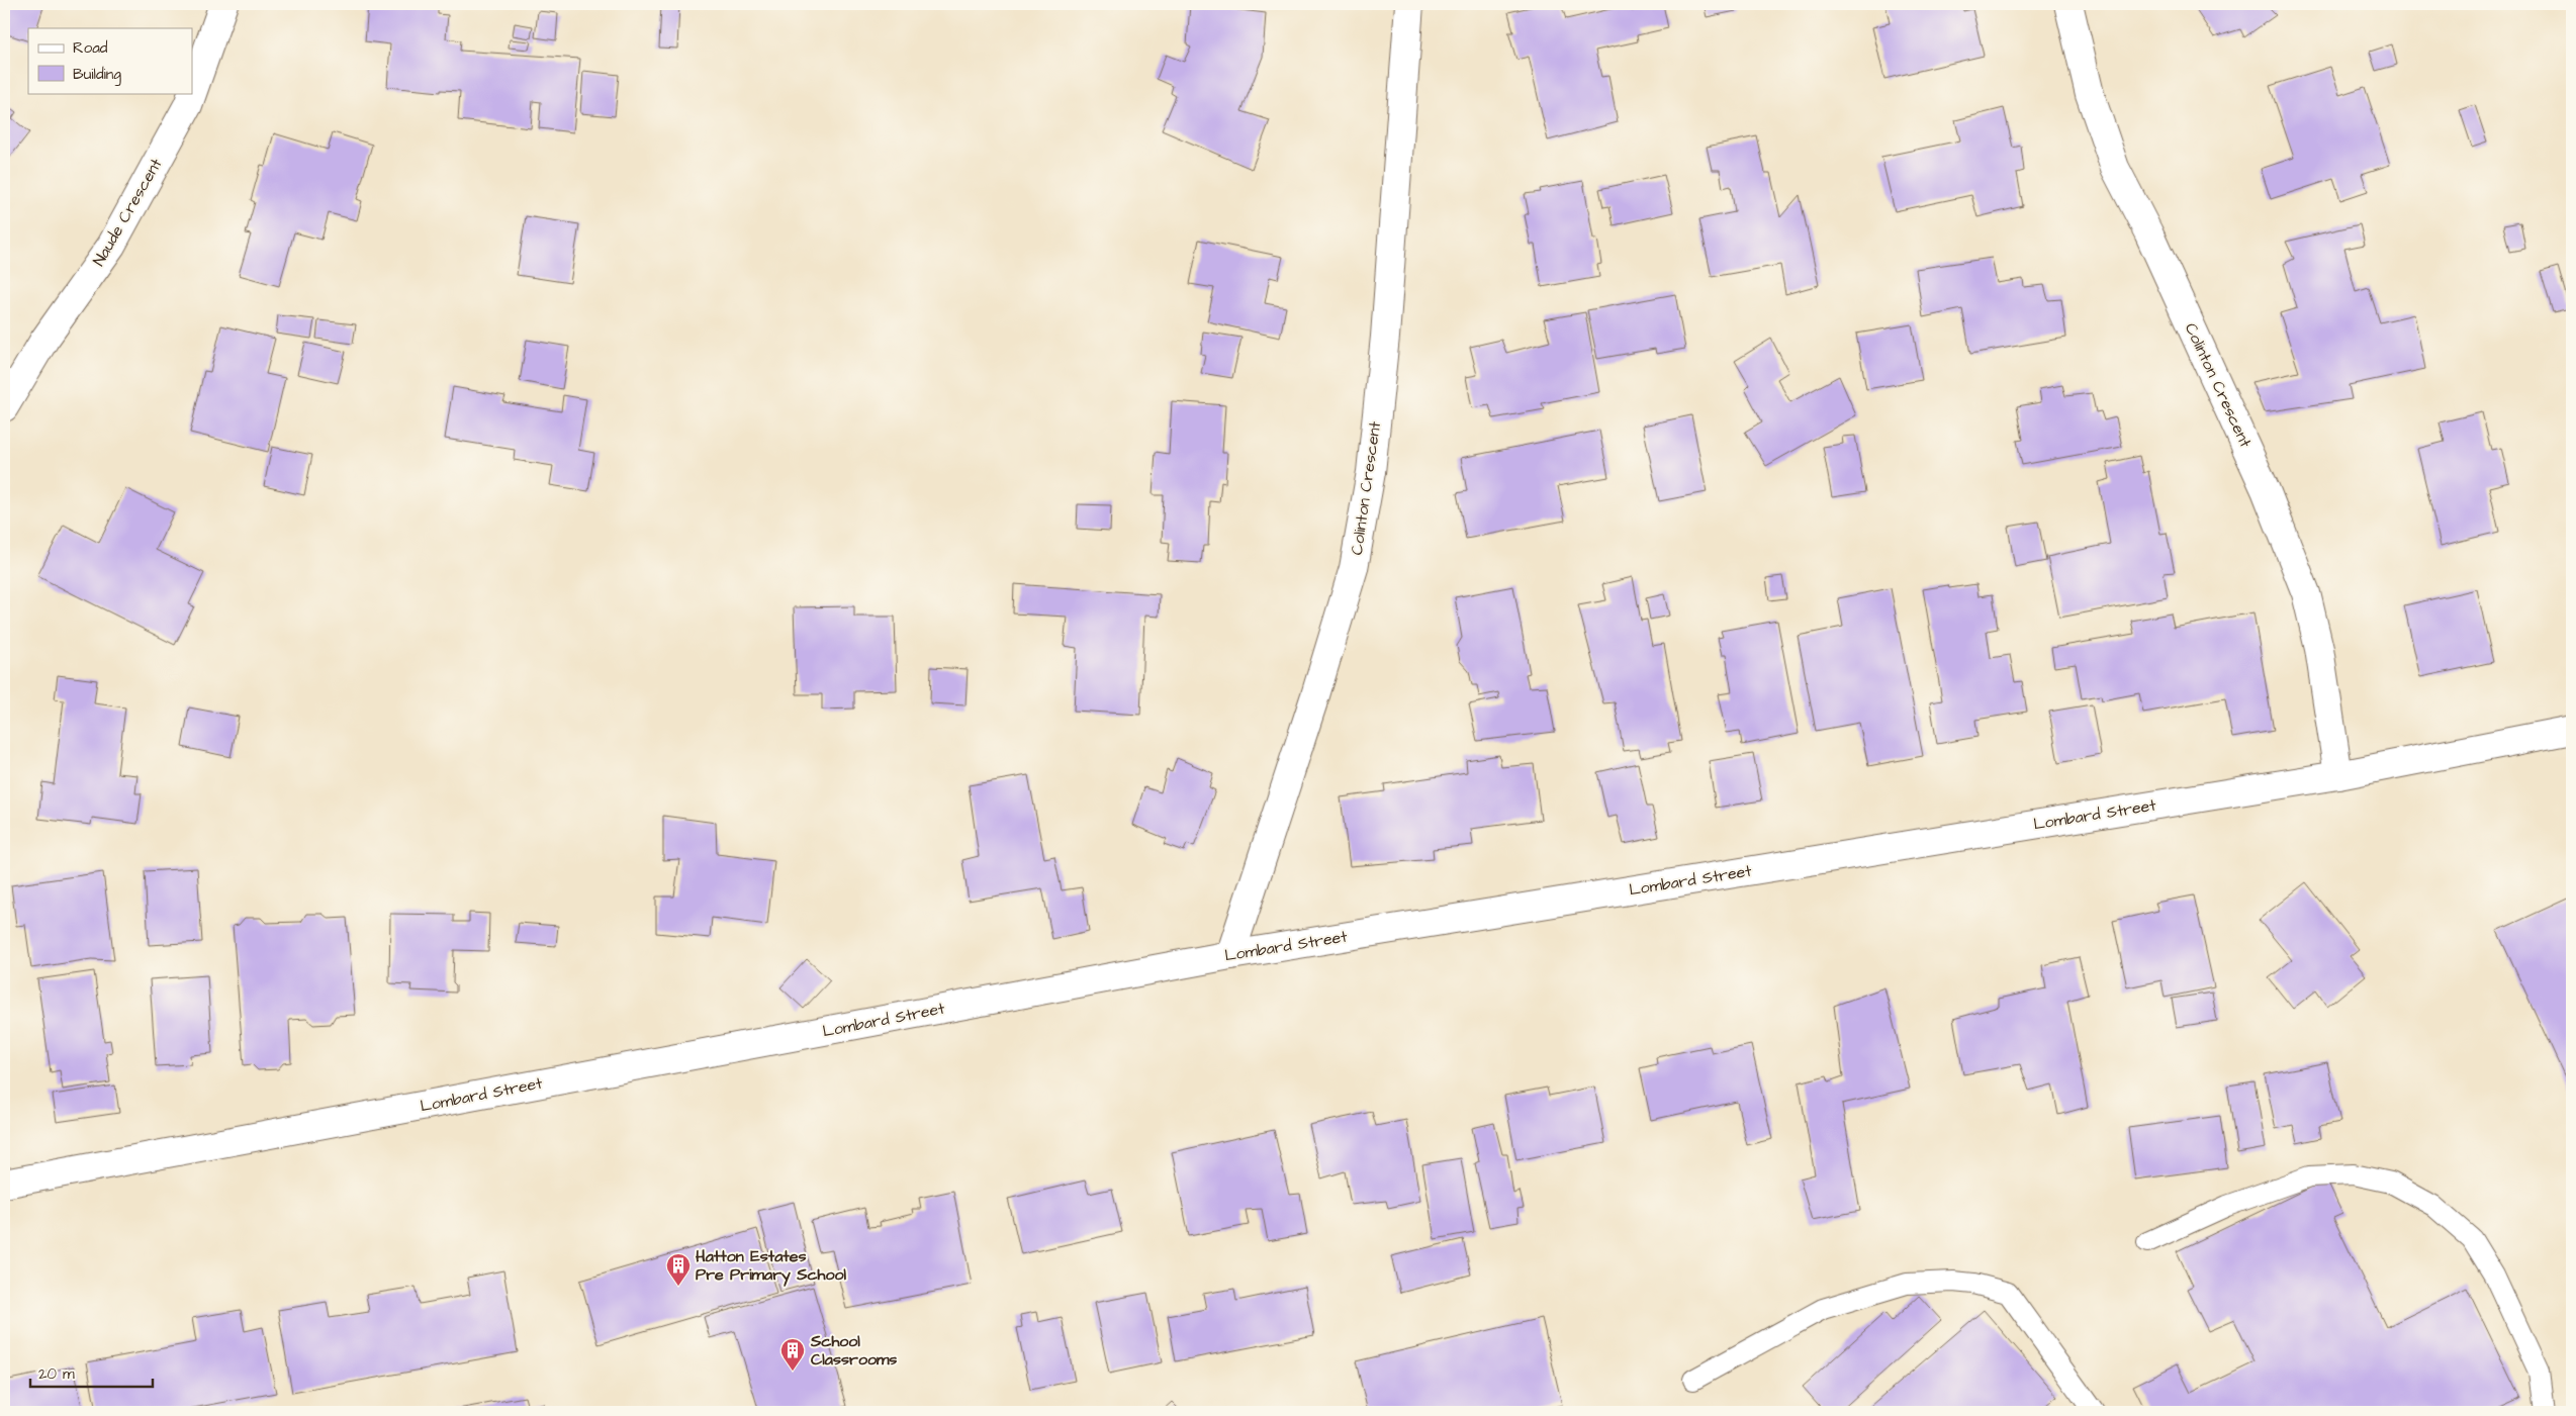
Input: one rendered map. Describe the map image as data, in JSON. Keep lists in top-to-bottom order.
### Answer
{
  "streets": {
    "street": ["Naude Crescent", "Colinton Crescent", "Lombard Street"]
  },
  "crossings": [
    ["Colinton Crescent", "Lombard Street"]
  ],
  "places": {
    "building": ["Hatton Estates Pre Primary School", "School Classrooms"]
  },
  "legend": ["Road", "Building"],
  "scale_bar": "20 m"
}
